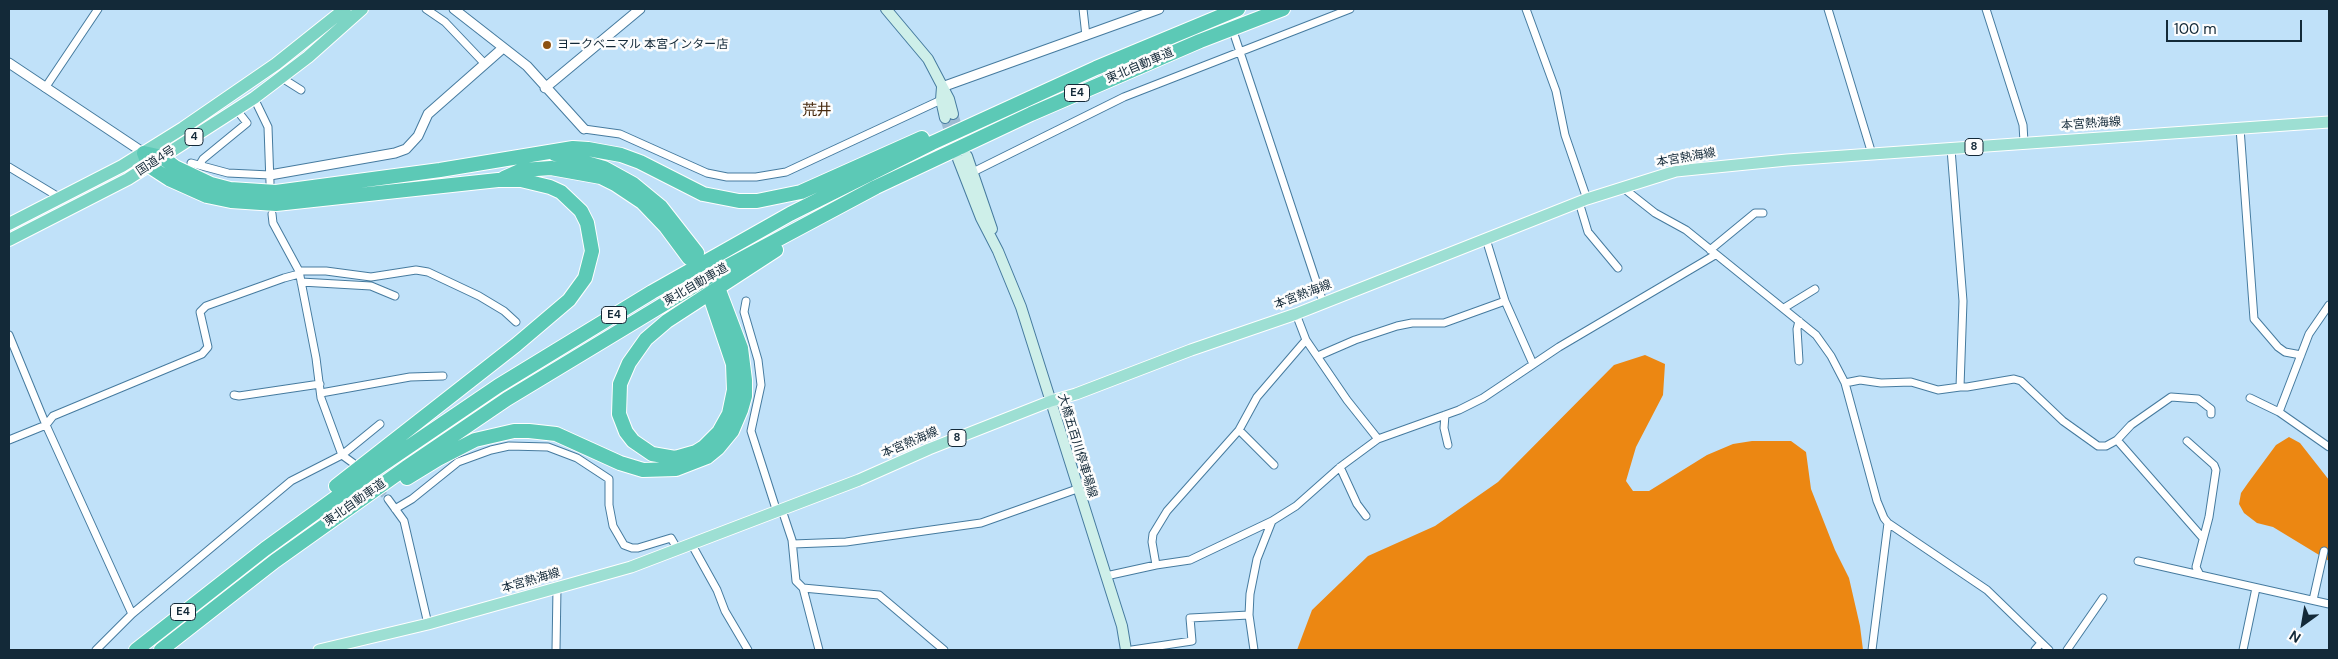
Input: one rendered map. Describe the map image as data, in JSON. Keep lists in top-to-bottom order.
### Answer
{
  "streets": {
    "highway": [
      "東北自動車道",
      "E4",
      "4",
      "国道4号"
    ],
    "main road": ["本宮熱海線", "8", "大橋五百川停車場線"]
  },
  "crossings": [
    ["本宮熱海線", "大橋五百川停車場線"]
  ],
  "districts": ["荒井"],
  "places": ["ヨークベニマル 本宮インター店"],
  "scale_bar": "100 m",
  "north": "bottom left"
}
